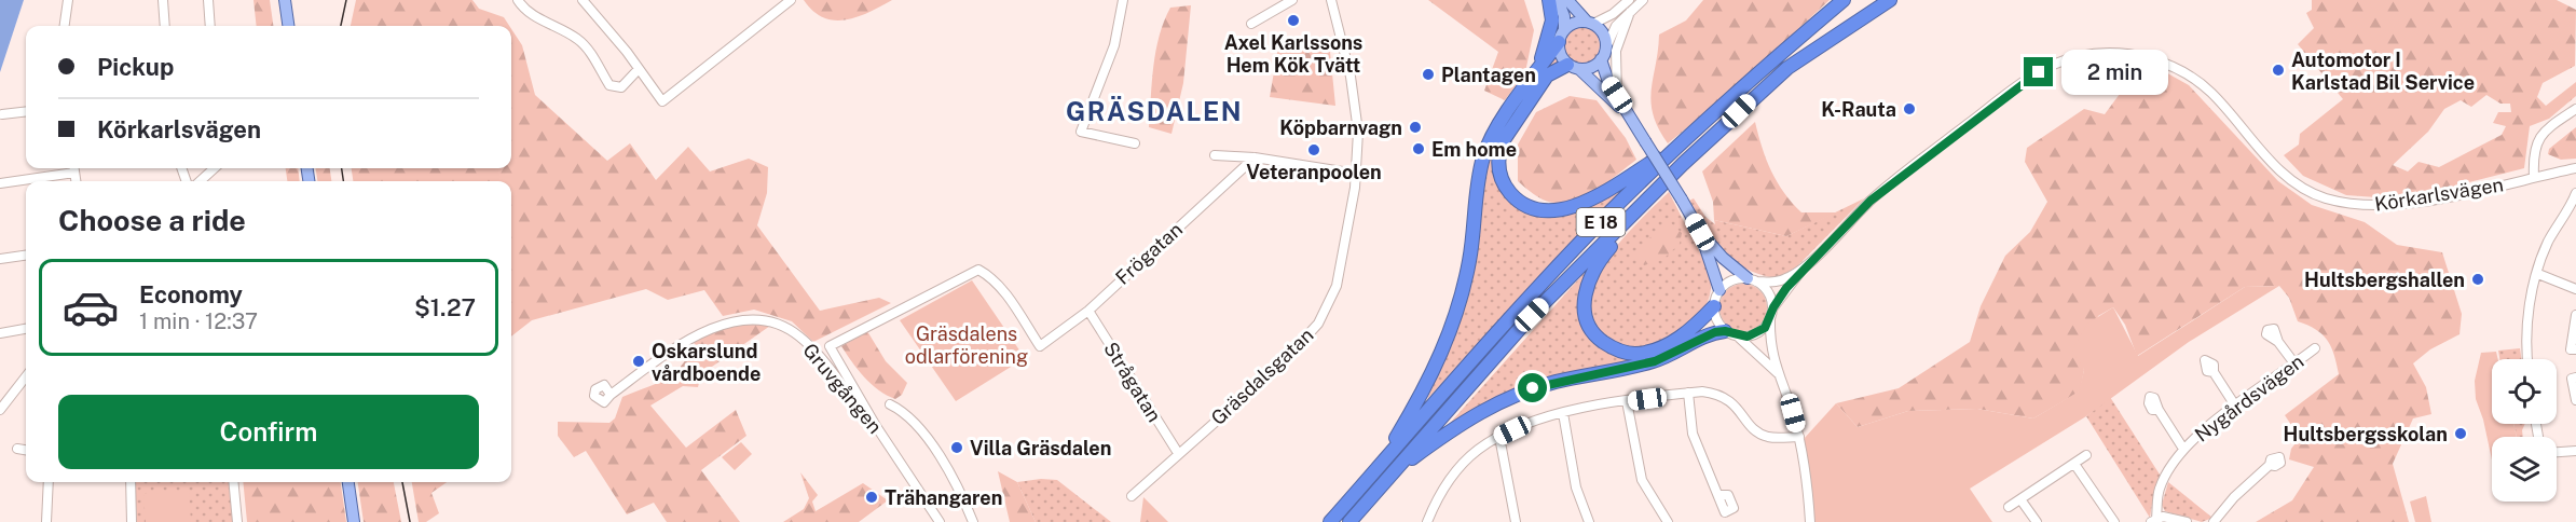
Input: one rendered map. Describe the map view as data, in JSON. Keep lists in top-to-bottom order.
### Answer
{
  "streets": {
    "highway": ["E 18"],
    "street": [
      "Körkarlsvägen",
      "Frögatan",
      "Gräsdalsgatan",
      "Strågatan",
      "Gruvgången",
      "Nygårdsvägen"
    ]
  },
  "crossings": [
    ["Frögatan", "Strågatan"],
    ["Frögatan", "Gruvgången"],
    ["Gräsdalsgatan", "Strågatan"]
  ],
  "districts": ["GRÄSDALEN"],
  "parks": ["Gräsdalens odlarförening"],
  "places": [
    "Axel Karlssons Hem Kök Tvätt",
    "Automotor I Karlstad Bil Service",
    "Plantagen",
    "K-Rauta",
    "Köpbarnvagn",
    "Em home",
    "Veteranpoolen",
    "Hultsbergshallen",
    "Oskarslund vårdboende",
    "Hultsbergsskolan",
    "Villa Gräsdalen",
    "Trähangaren"
  ],
  "page": {
    "banner": ["Pickup", "Körkarlsvägen"],
    "bubble": "2 min",
    "heading": "Choose a ride",
    "list": [
      {
        "name": "Economy",
        "note": "1 min · 12:37",
        "value": "$1.27"
      }
    ],
    "buttons": "Confirm"
  }
}
